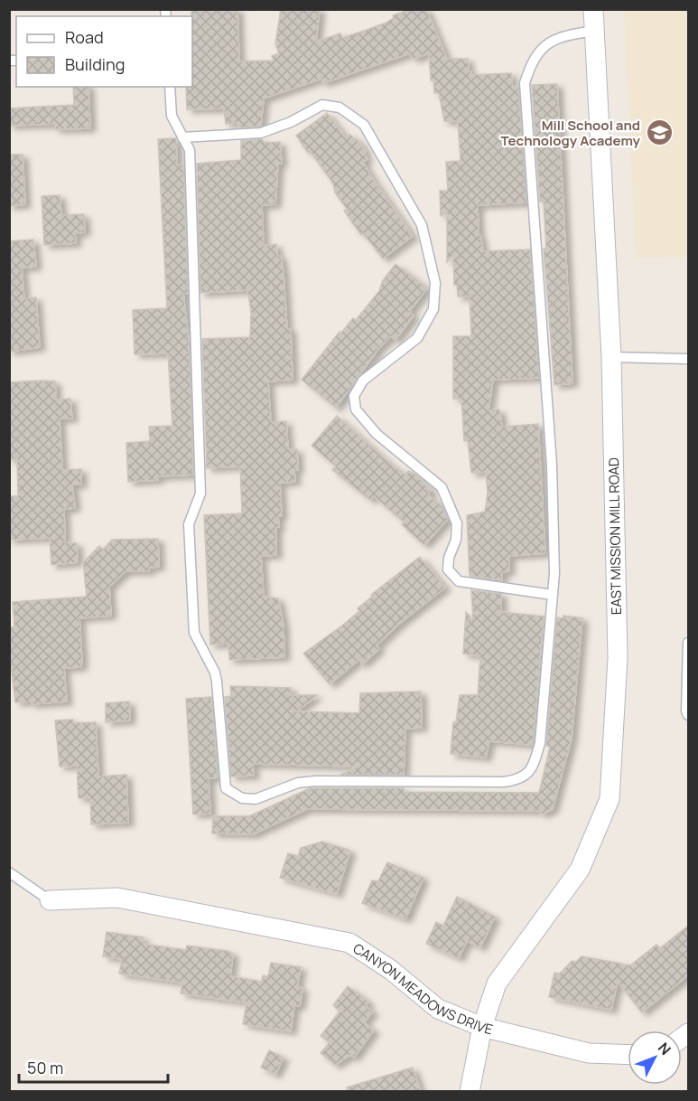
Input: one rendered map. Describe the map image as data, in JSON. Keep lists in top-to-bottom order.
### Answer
{
  "streets": {
    "street": ["EAST MISSION MILL ROAD", "CANYON MEADOWS DRIVE"]
  },
  "crossings": [
    ["EAST MISSION MILL ROAD", "CANYON MEADOWS DRIVE"]
  ],
  "places": {
    "school or university": ["Mill School and Technology Academy"]
  },
  "legend": ["Road", "Building"],
  "scale_bar": "50 m",
  "north": "top right"
}
